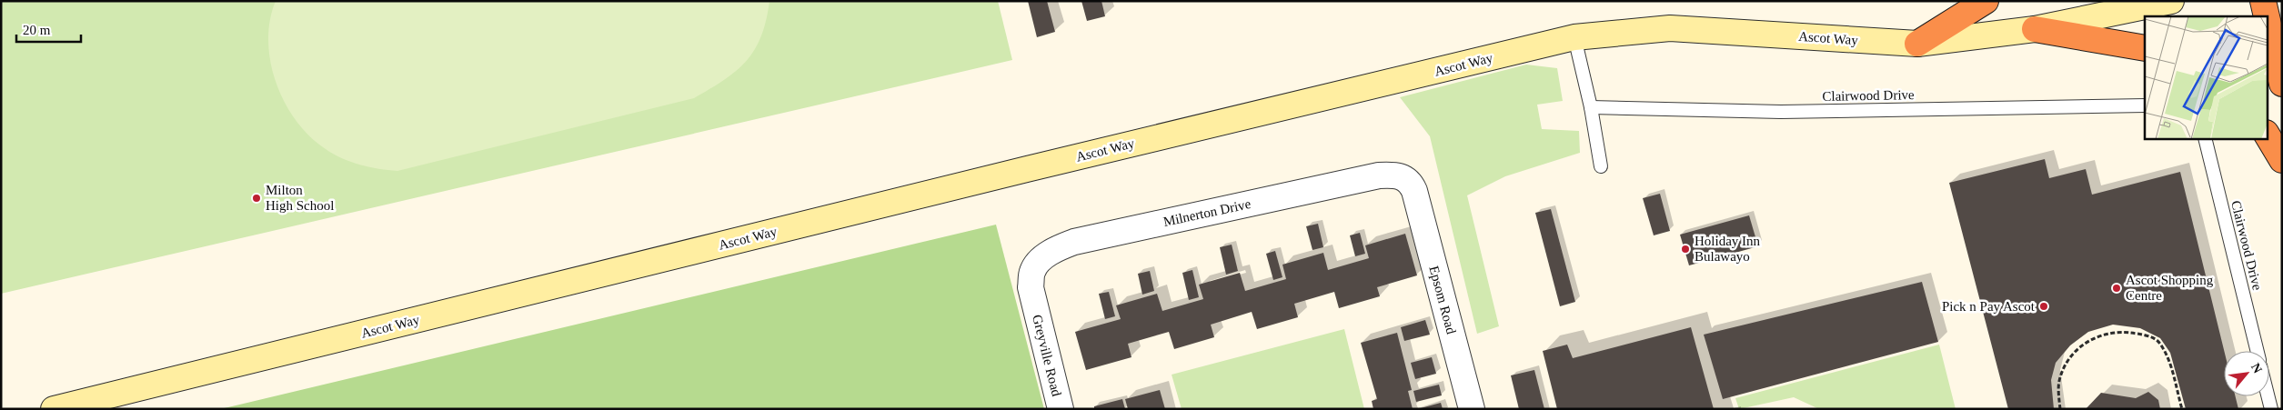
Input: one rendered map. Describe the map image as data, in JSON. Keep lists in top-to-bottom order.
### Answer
{
  "streets": {
    "main road": ["Ascot Way"],
    "street": ["Milnerton Drive", "Epsom Road", "Greyville Road"],
    "lane": ["Clairwood Drive"]
  },
  "crossings": [
    ["Milnerton Drive", "Epsom Road"],
    ["Milnerton Drive", "Greyville Road"]
  ],
  "places": [
    "Milton High School",
    "Holiday Inn Bulawayo",
    "Ascot Shopping Centre",
    "Pick n Pay Ascot"
  ],
  "scale_bar": "20 m",
  "north": "top right"
}
